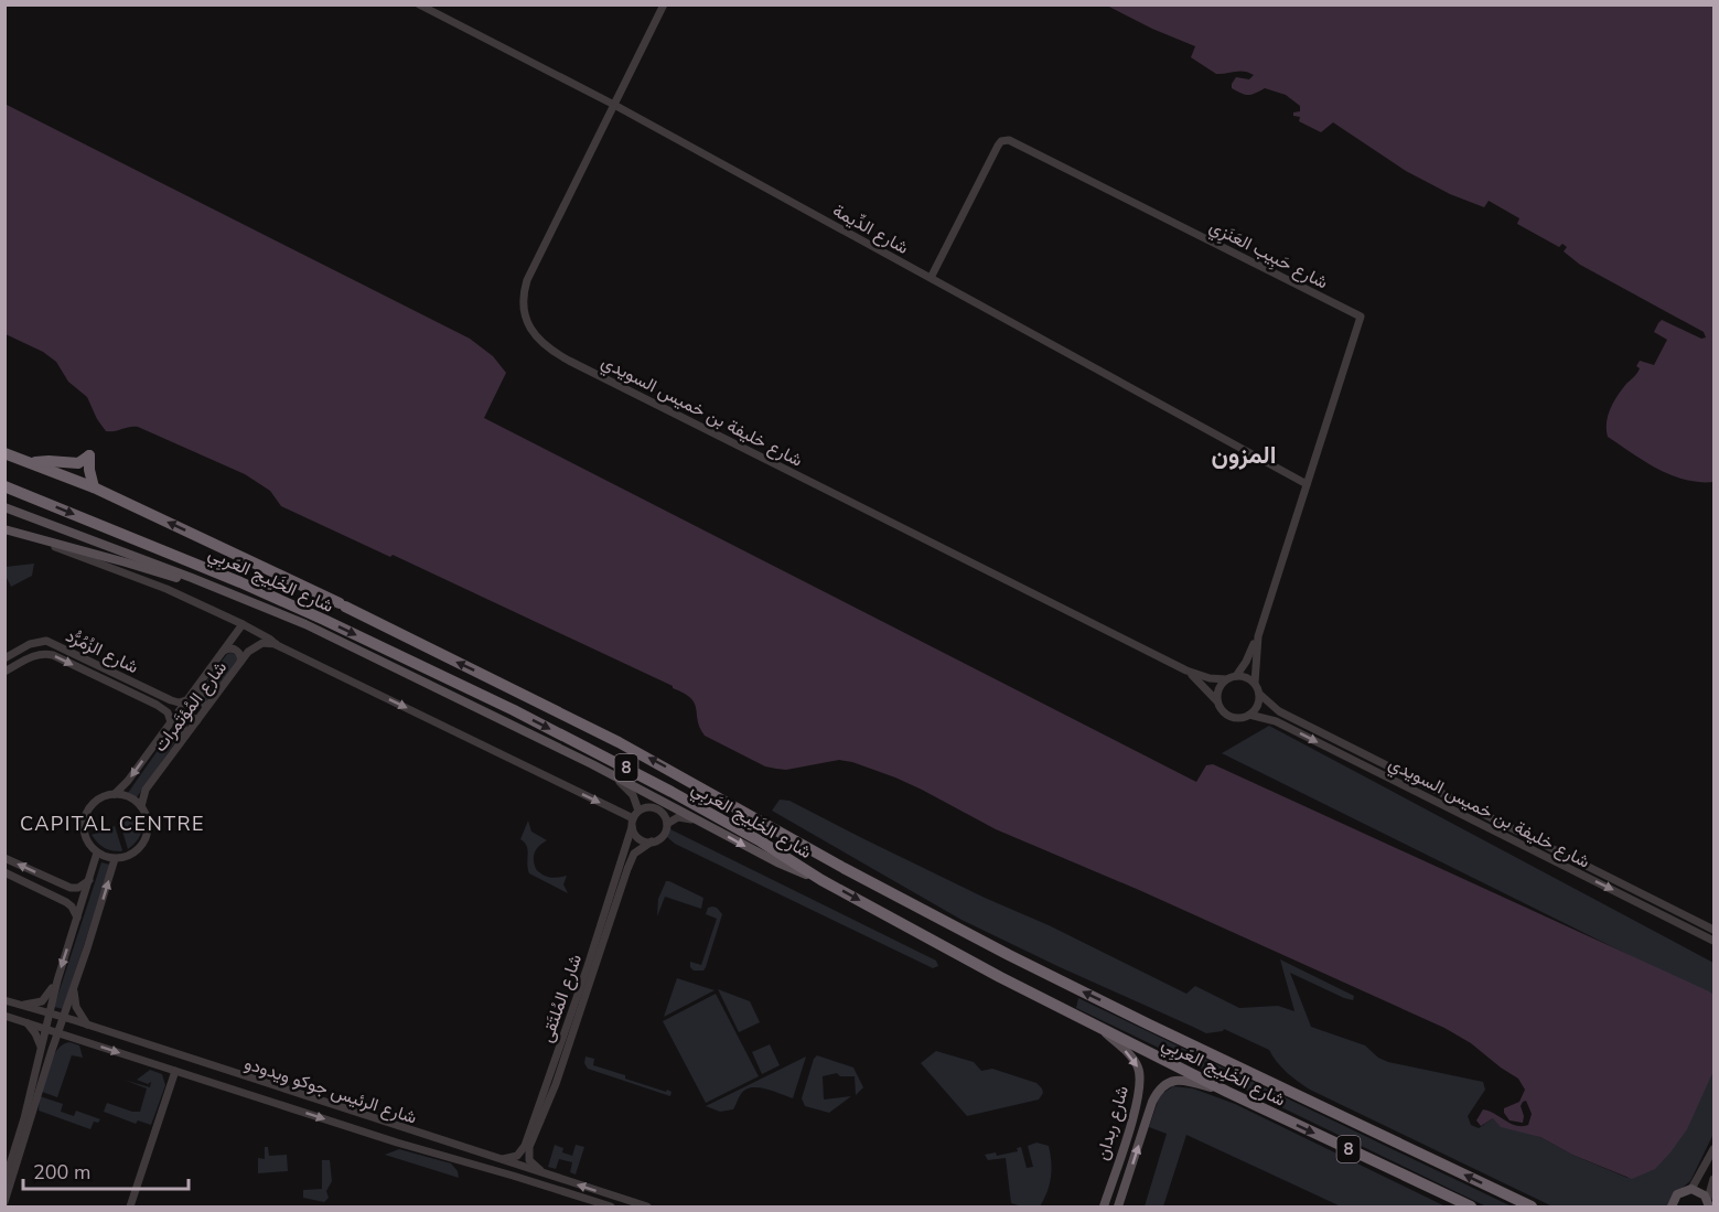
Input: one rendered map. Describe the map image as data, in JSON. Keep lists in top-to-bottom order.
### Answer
{
  "streets": {
    "highway": ["شارع الخَلِيج العَربِي", "8"],
    "main road": ["شارع ربدان"],
    "street": [
      "شارع الدِّيمة",
      "شارع حَبِيب العَنَزِي",
      "شارع خليفة بن خميس السويدي",
      "شارع الزُمُرُّد",
      "شارع المُؤتَمرات",
      "شارع المُلتَقى",
      "شارع الرئيس جوكو ويدودو"
    ]
  },
  "crossings": [
    ["شارع الدِّيمة", "شارع حَبِيب العَنَزِي"],
    ["شارع الدِّيمة", "شارع خليفة بن خميس السويدي"],
    ["شارع حَبِيب العَنَزِي", "شارع خليفة بن خميس السويدي"],
    ["شارع الخَلِيج العَربِي", "شارع ربدان"],
    ["شارع الزُمُرُّد", "شارع المُؤتَمرات"],
    ["شارع المُلتَقى", "شارع الرئيس جوكو ويدودو"]
  ],
  "districts": ["المزون", "CAPITAL CENTRE"],
  "scale_bar": "200 m"
}
